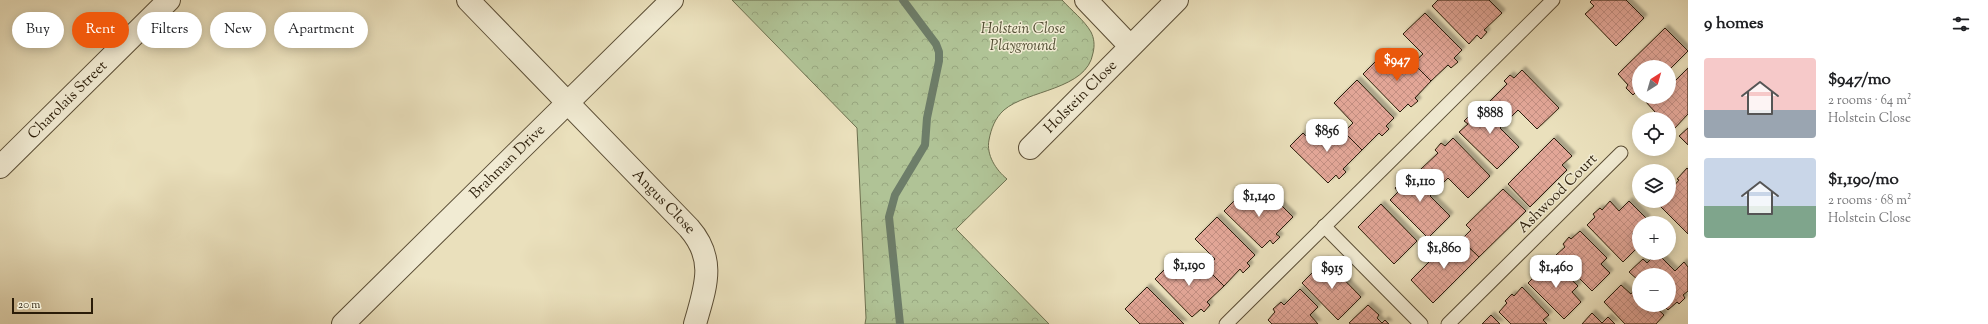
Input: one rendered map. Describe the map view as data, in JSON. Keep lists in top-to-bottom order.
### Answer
{
  "streets": {
    "street": [
      "Holstein Close",
      "Charolais Street",
      "Brahman Drive",
      "Angus Close"
    ],
    "lane": ["Ashwood Court"]
  },
  "crossings": [
    ["Brahman Drive", "Angus Close"]
  ],
  "parks": ["Holstein Close Playground"],
  "scale_bar": "20 m",
  "north": "top right",
  "page": {
    "heading": "9 homes",
    "chip": [
      "Buy",
      "Rent",
      "Filters",
      "New",
      "Apartment"
    ],
    "price": [
      "$947",
      "$888",
      "$856",
      "$1,110",
      "$1,140",
      "$1,860",
      "$1,190",
      "$1,460",
      "$915"
    ],
    "list": [
      {
        "name": "$947/mo",
        "note": "2 rooms · 64 m² · Holstein Close"
      },
      {
        "name": "$1,190/mo",
        "note": "2 rooms · 68 m² · Holstein Close"
      }
    ],
    "map_buttons": ["+", "−"],
    "scale": "20 m"
  }
}
